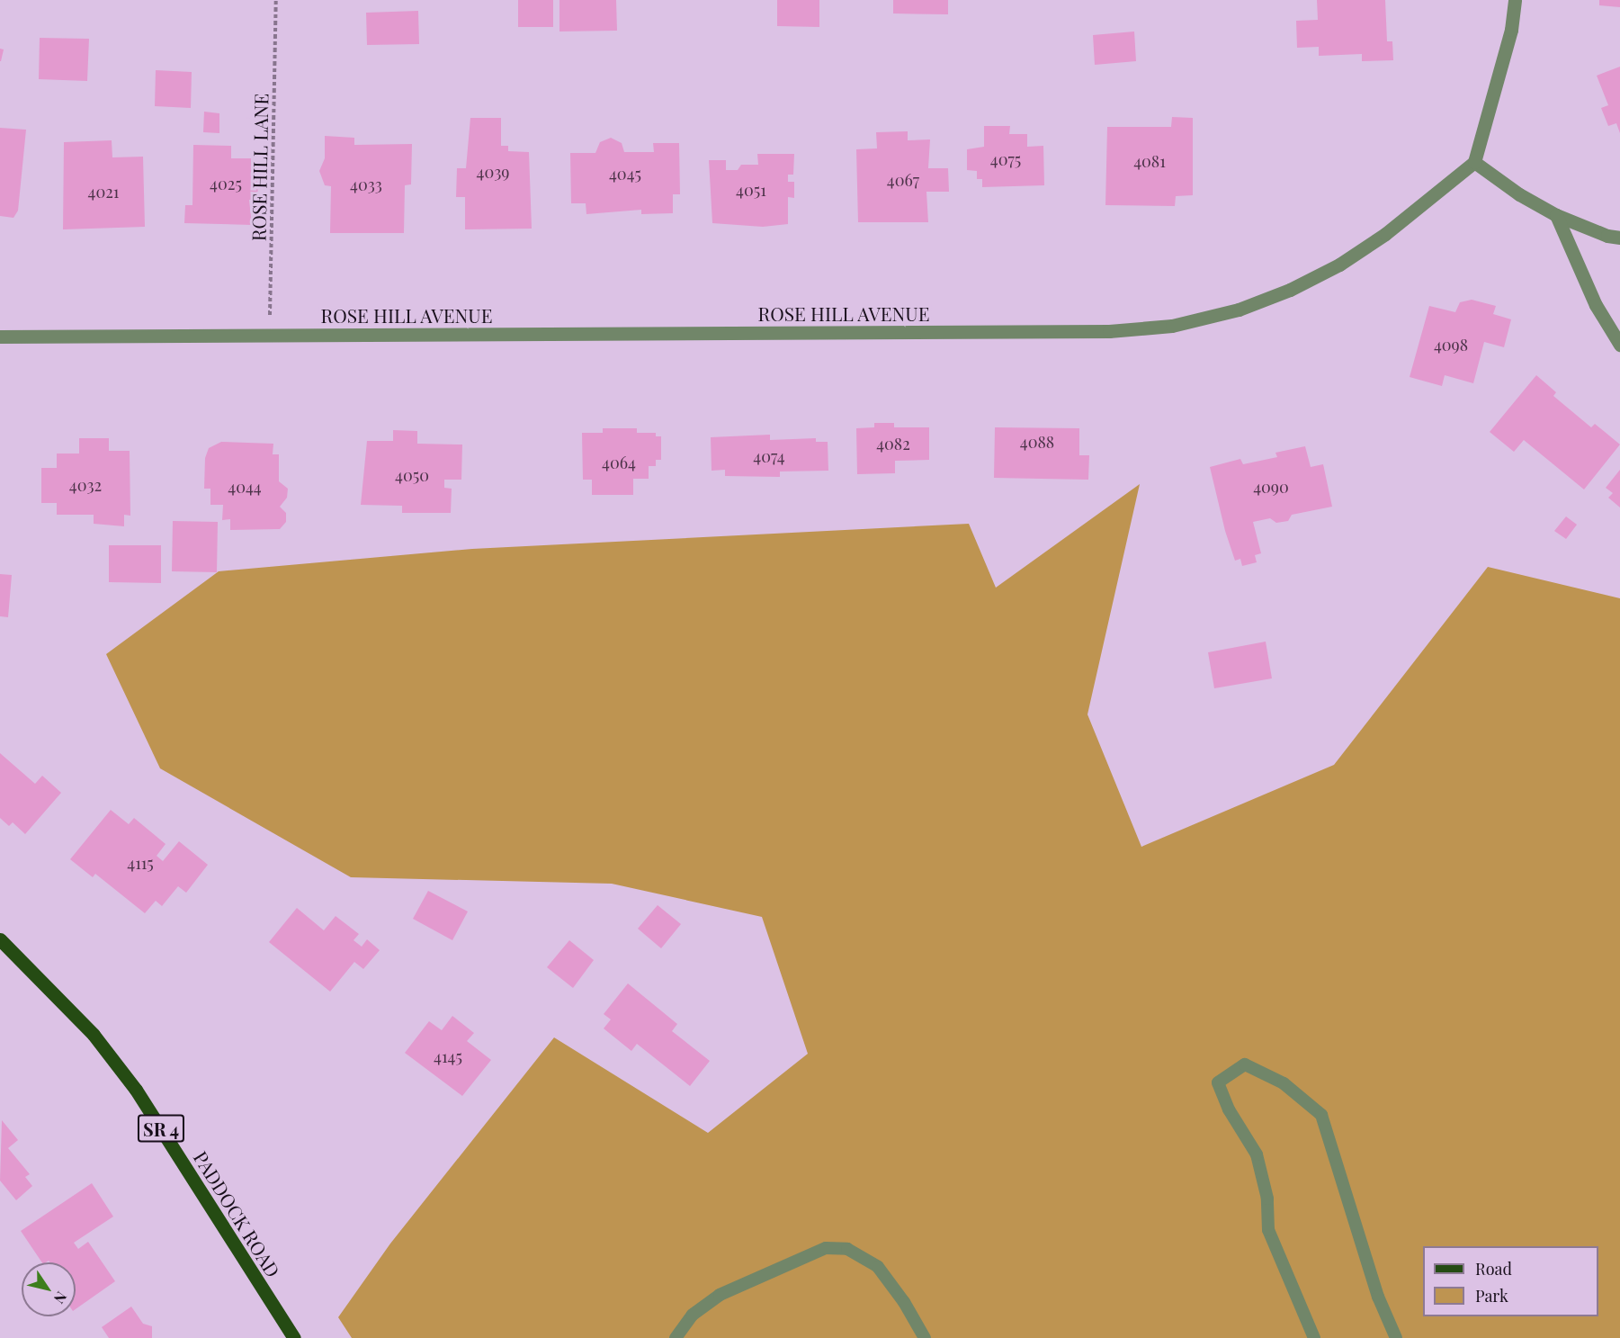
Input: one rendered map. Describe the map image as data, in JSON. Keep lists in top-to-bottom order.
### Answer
{
  "streets": {
    "main road": ["SR 4", "PADDOCK ROAD"],
    "street": ["ROSE HILL AVENUE"],
    "path": ["ROSE HILL LANE"]
  },
  "crossings": [
    ["ROSE HILL LANE", "ROSE HILL AVENUE"]
  ],
  "house_numbers": [
    "4075",
    "4081",
    "4039",
    "4045",
    "4067",
    "4025",
    "4033",
    "4051",
    "4021",
    "4098",
    "4088",
    "4082",
    "4074",
    "4064",
    "4050",
    "4032",
    "4044",
    "4090",
    "4115",
    "4145"
  ],
  "legend": ["Road", "Park"],
  "north": "bottom right"
}
